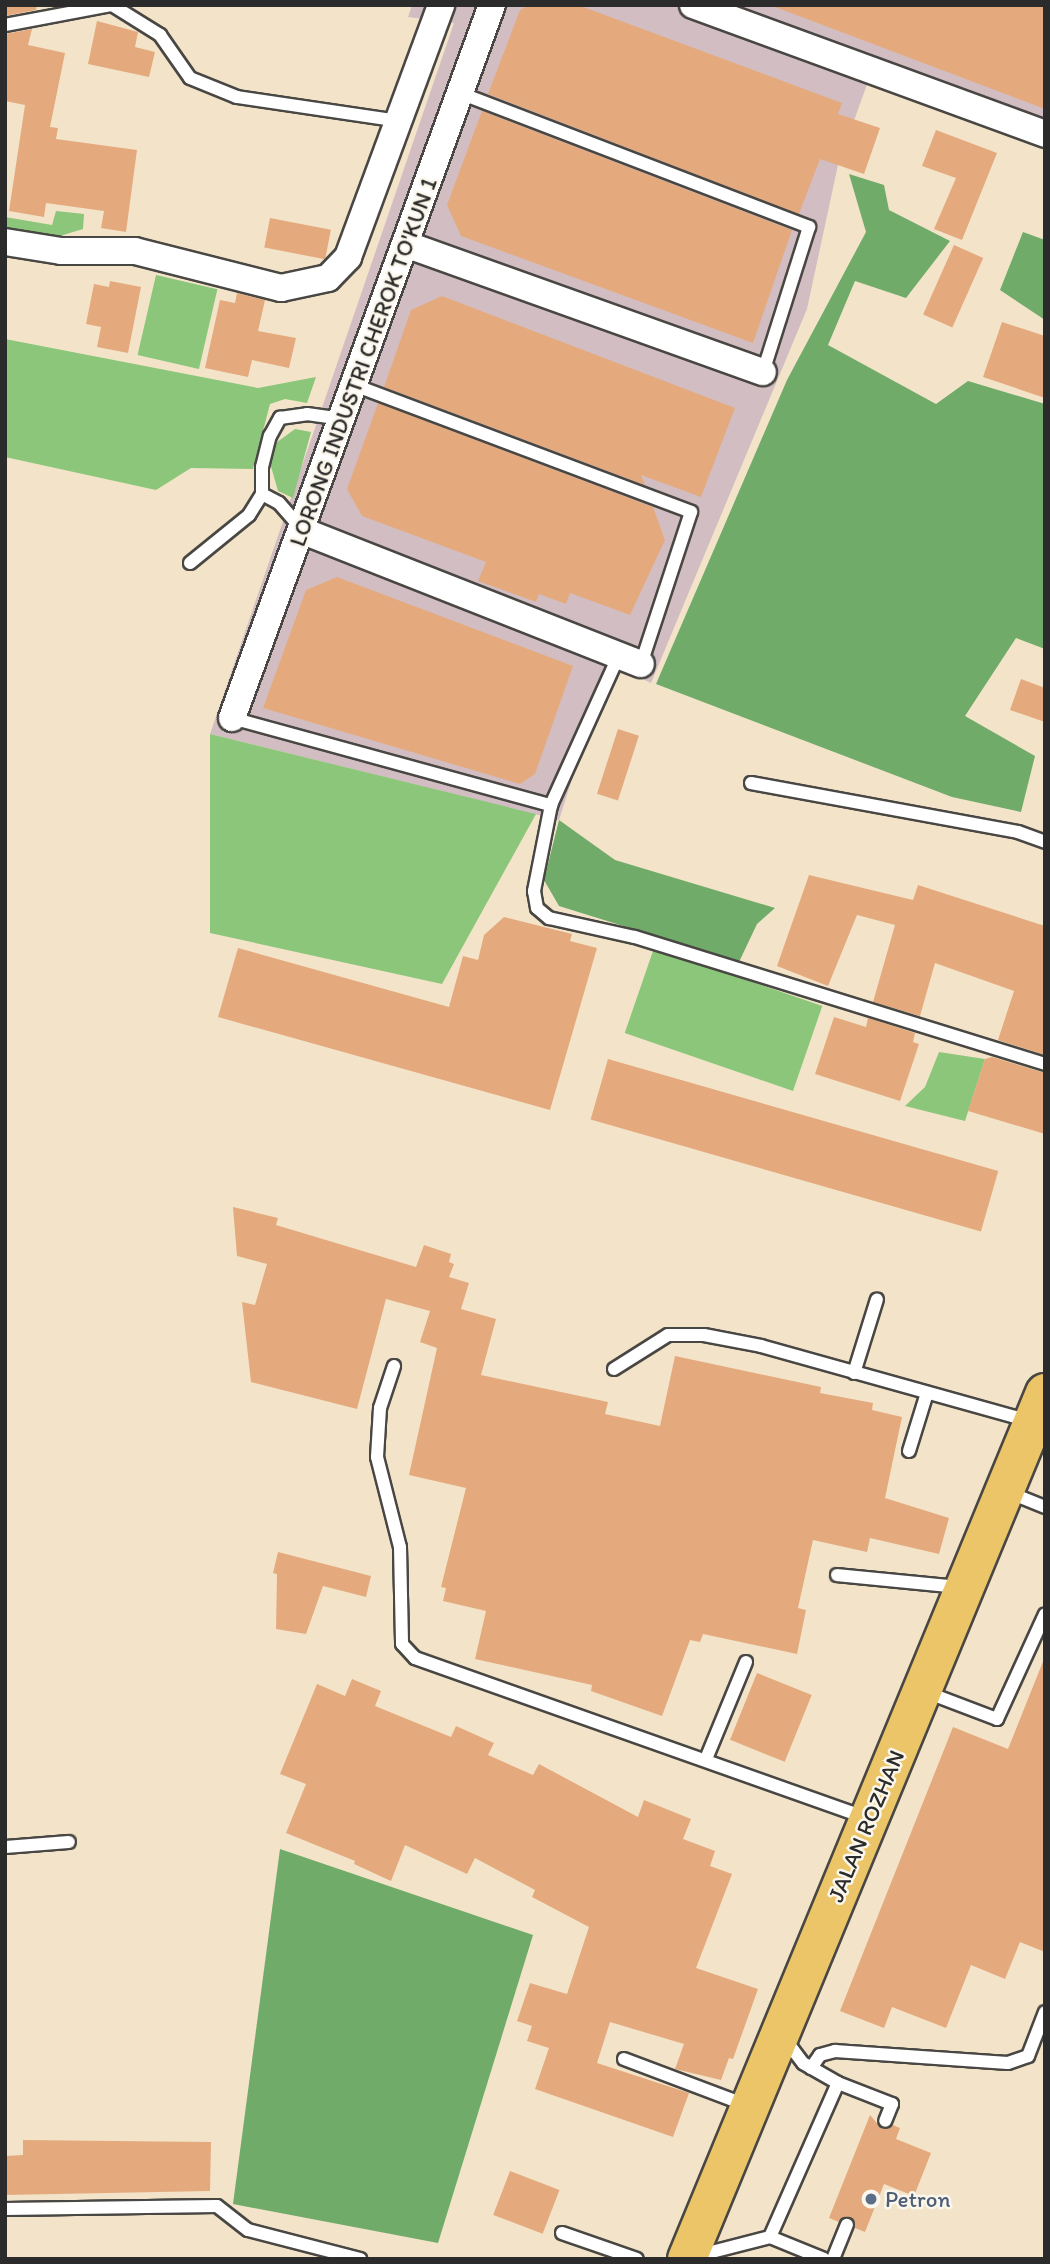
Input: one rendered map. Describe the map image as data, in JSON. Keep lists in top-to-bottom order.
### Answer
{
  "streets": {
    "main road": ["JALAN ROZHAN"],
    "street": ["LORONG INDUSTRI CHEROK TO'KUN 1"]
  },
  "places": ["Petron"]
}
